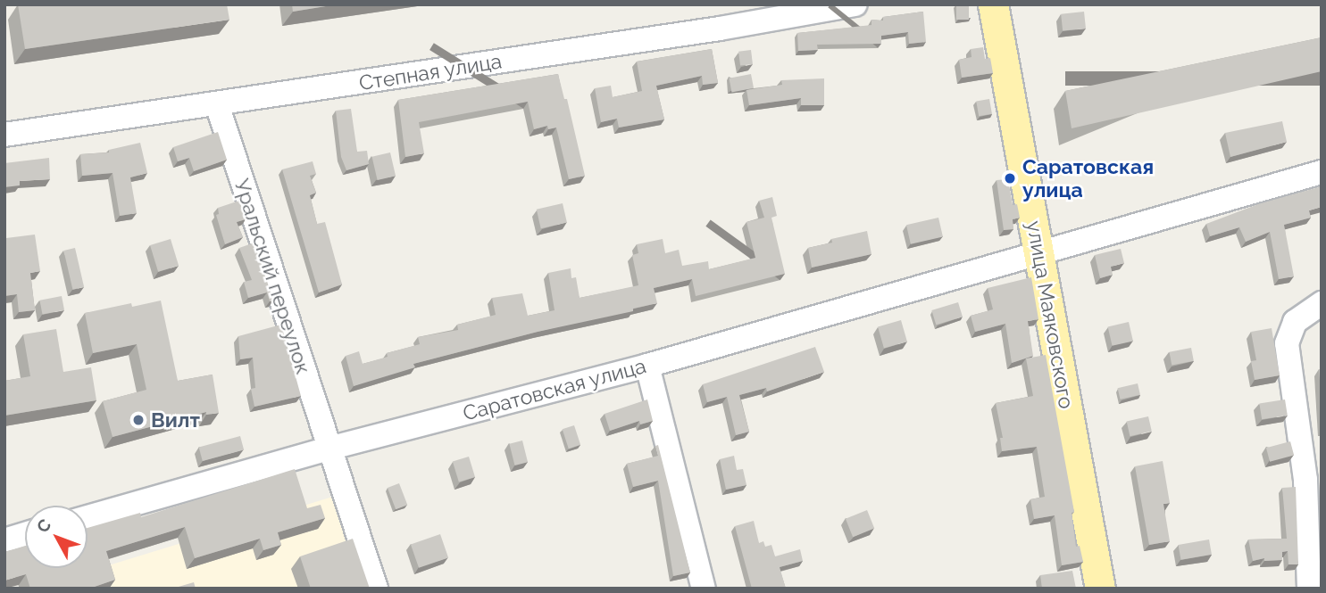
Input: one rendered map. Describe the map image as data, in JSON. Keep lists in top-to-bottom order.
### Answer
{
  "streets": {
    "main road": ["улица Маяковского"],
    "street": ["Степная улица", "Уральский переулок", "Саратовская улица"]
  },
  "crossings": [
    ["Степная улица", "Уральский переулок"],
    ["Уральский переулок", "Саратовская улица"],
    ["улица Маяковского", "Саратовская улица"]
  ],
  "places": ["Саратовская улица", "Вилт"],
  "north": "top left"
}
